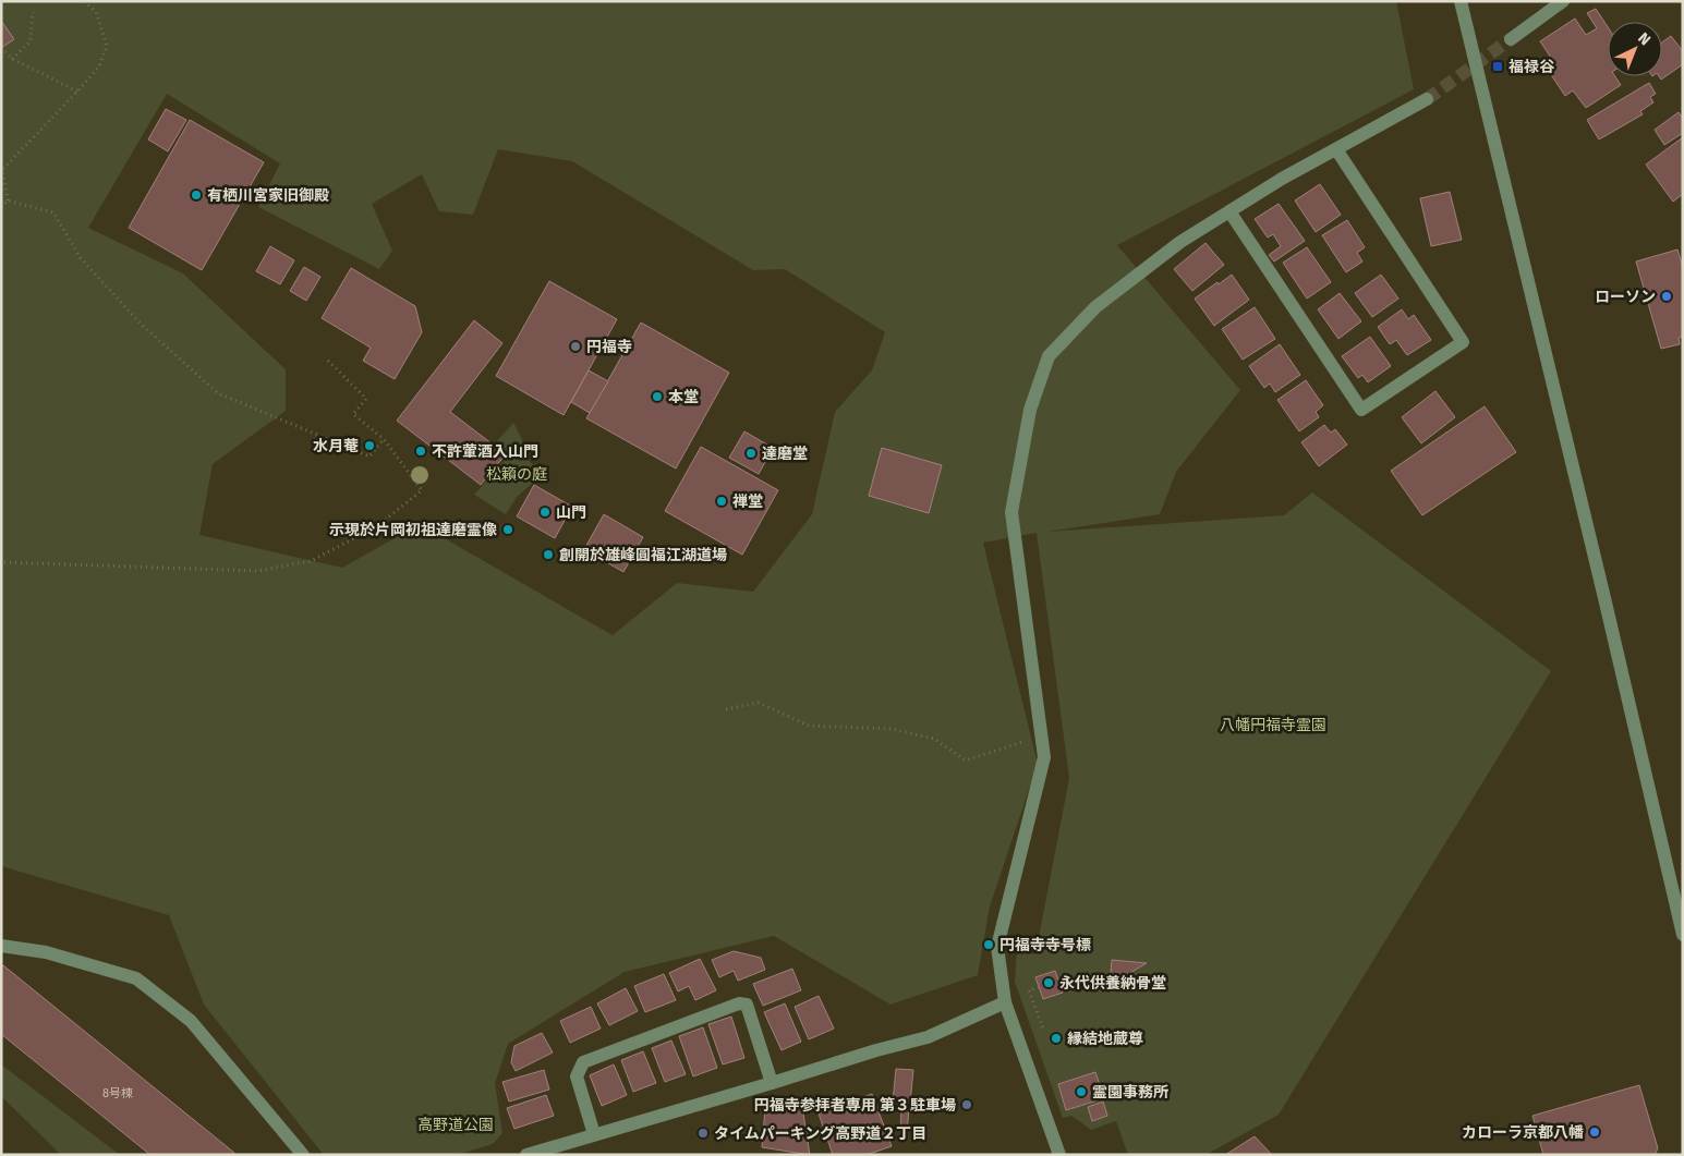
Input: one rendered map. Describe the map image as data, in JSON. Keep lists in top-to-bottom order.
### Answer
{
  "parks": ["松籟の庭", "八幡円福寺霊園", "高野道公園"],
  "places": {
    "transit": ["福禄谷"],
    "other": [
      "有栖川宮家旧御殿",
      "ローソン",
      "円福寺",
      "本堂",
      "水月菴",
      "不許葷酒入山門",
      "達磨堂",
      "禅堂",
      "山門",
      "示現於片岡初祖達磨霊像",
      "創開於雄峰圓福江湖道場",
      "円福寺寺号標",
      "永代供養納骨堂",
      "縁結地蔵尊",
      "霊園事務所",
      "円福寺参拝者専用 第３駐車場",
      "カローラ京都八幡",
      "タイムパーキング高野道２丁目"
    ]
  },
  "house_numbers": ["8号棟"],
  "north": "top right"
}
